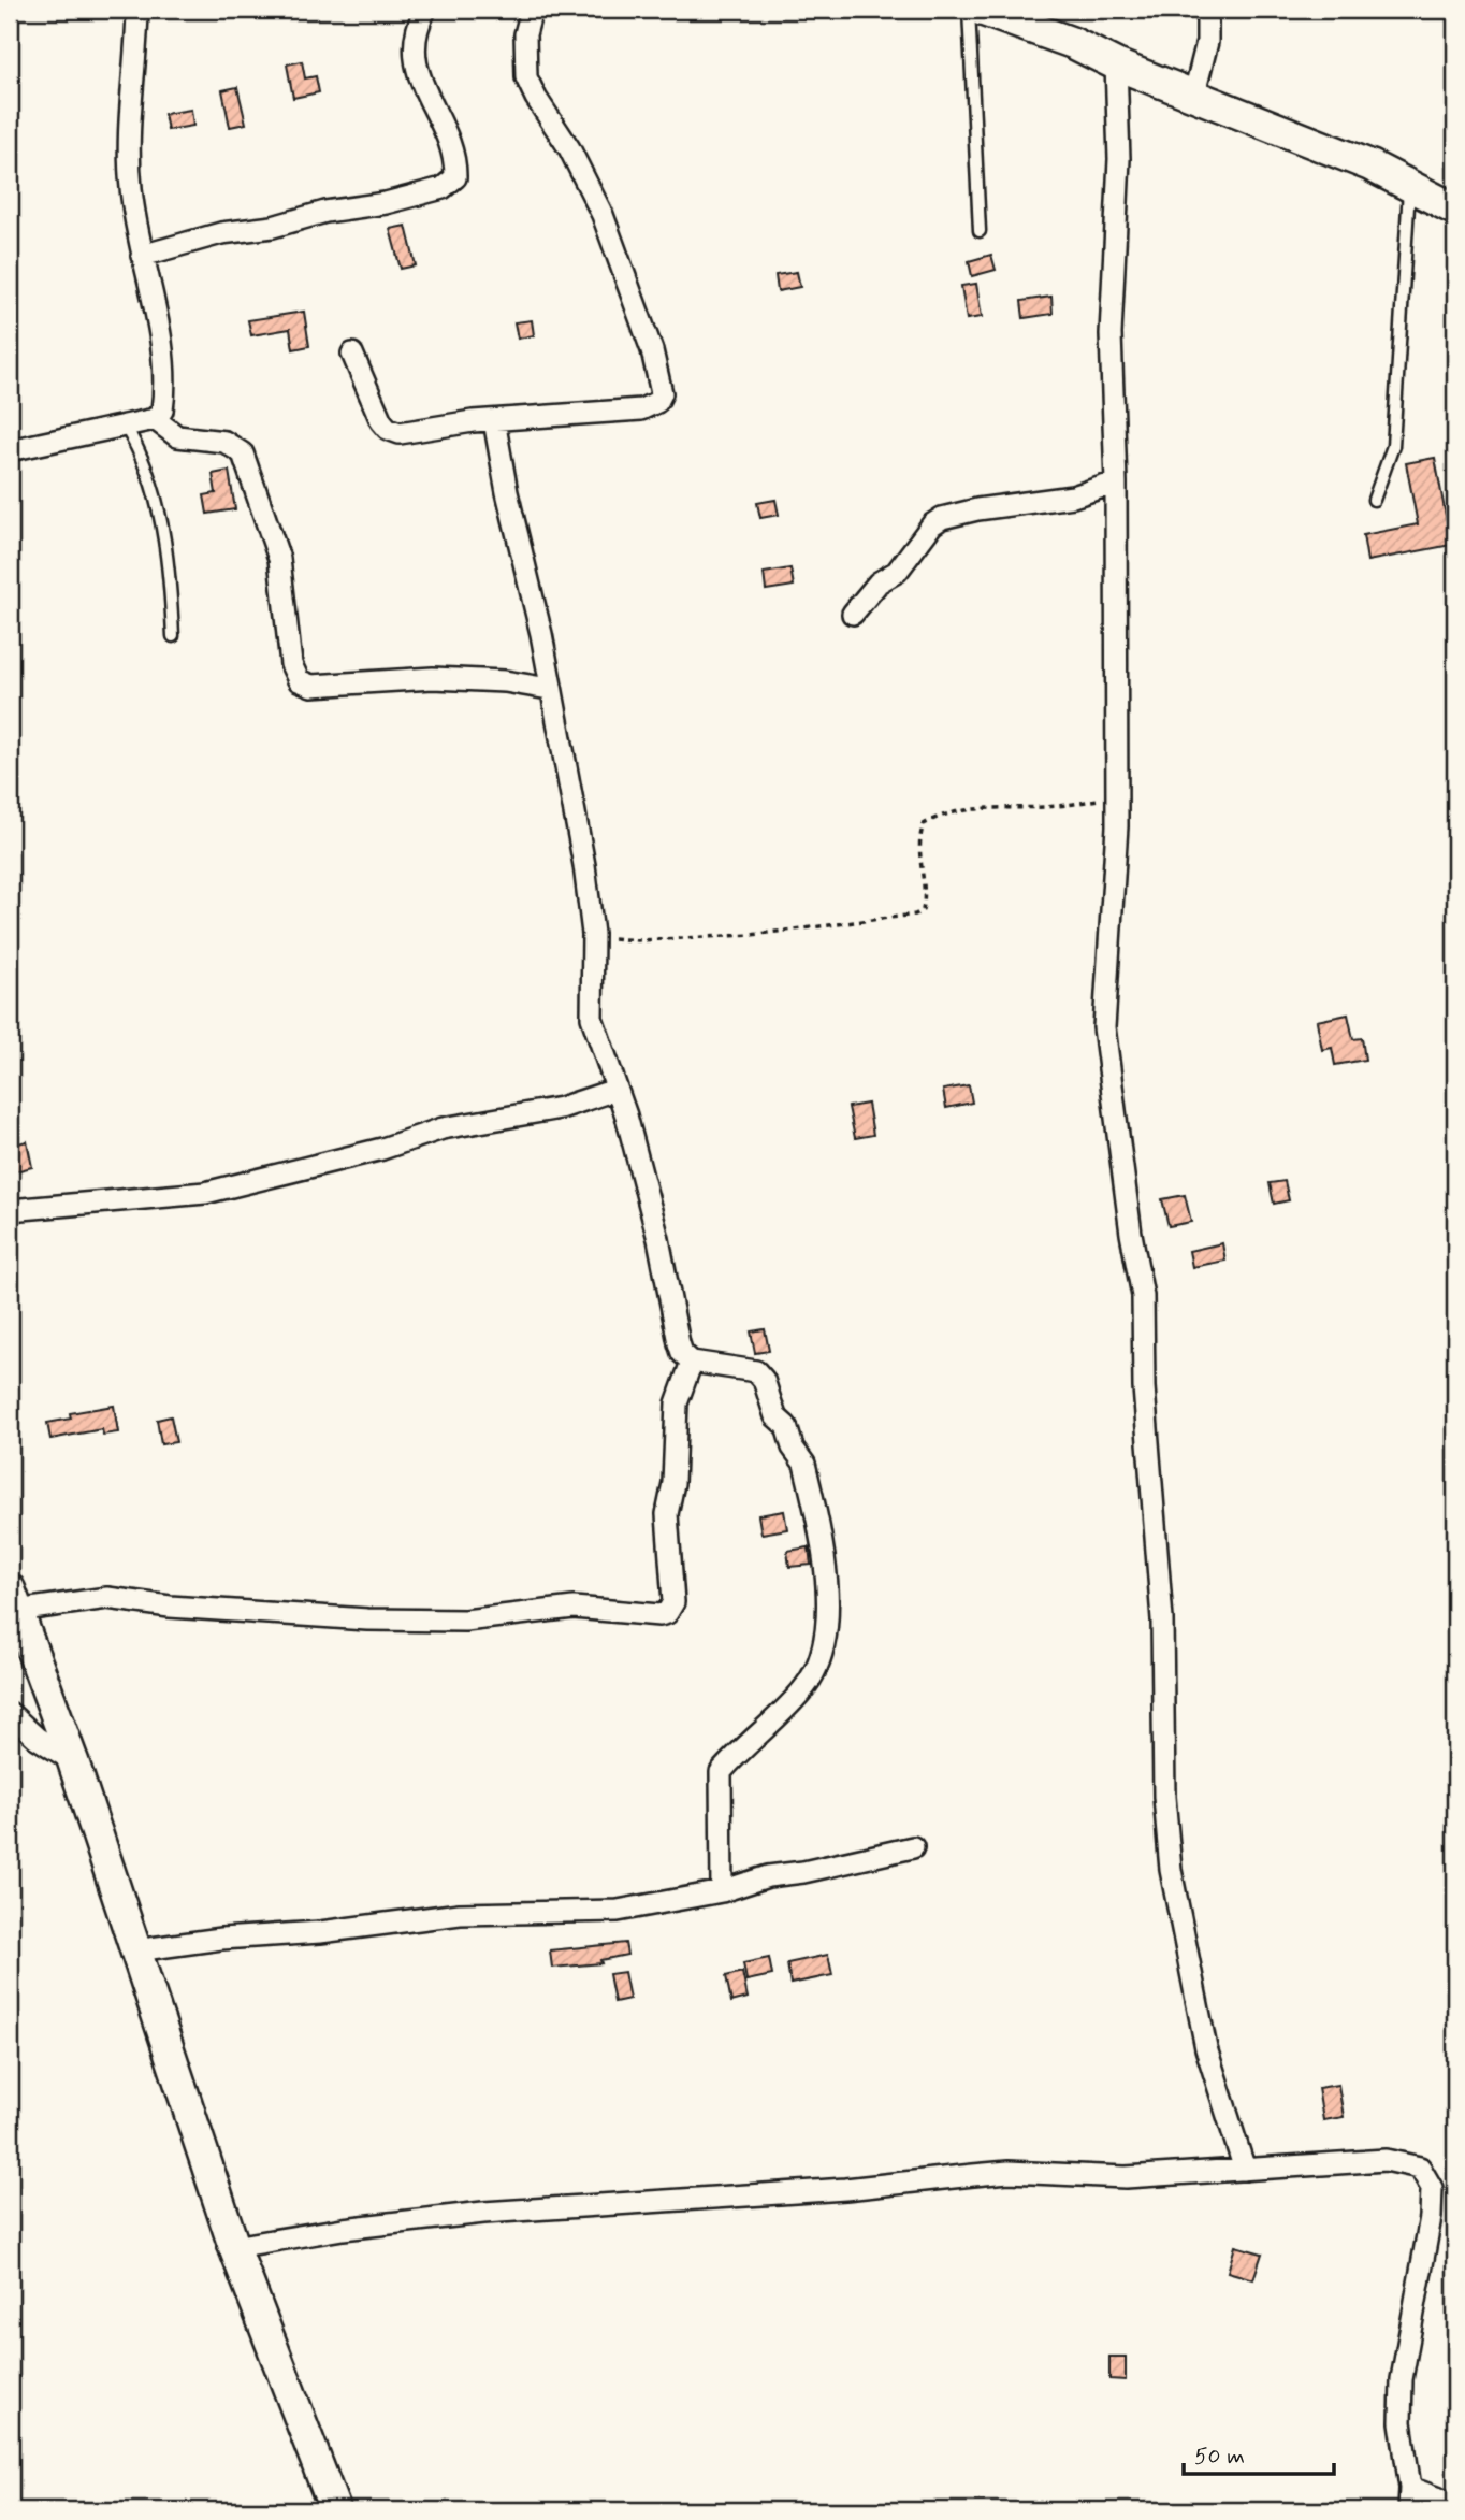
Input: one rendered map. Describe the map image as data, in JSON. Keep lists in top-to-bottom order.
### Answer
{
  "scale_bar": "50 m"
}
